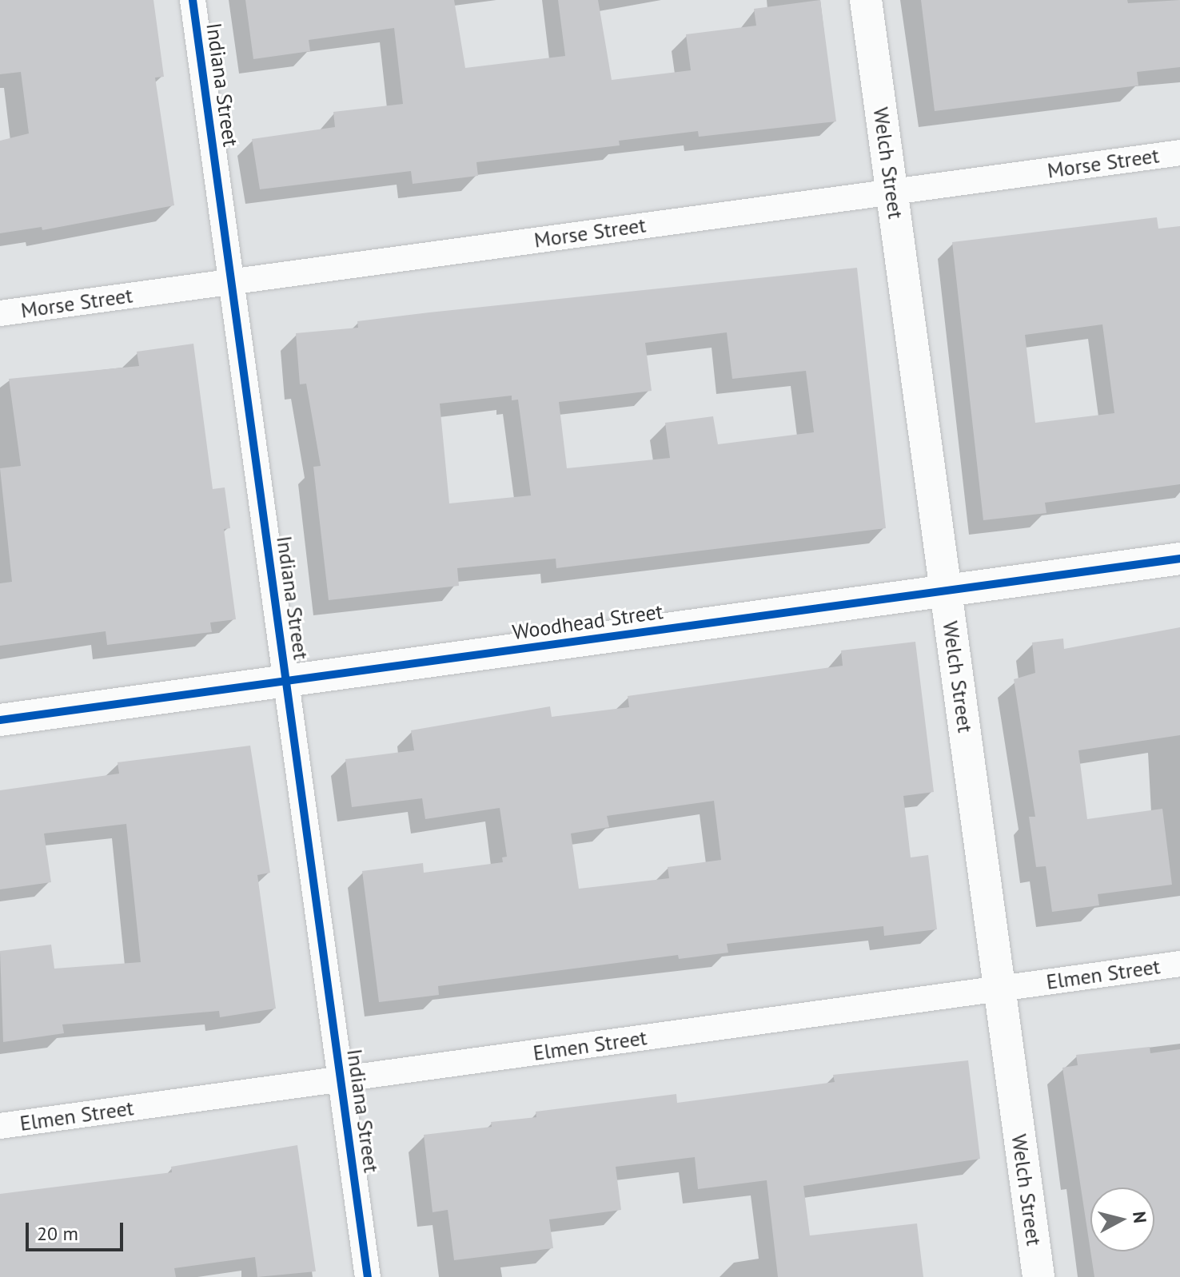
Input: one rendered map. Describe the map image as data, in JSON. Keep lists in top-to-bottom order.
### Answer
{
  "streets": {
    "street": [
      "Indiana Street",
      "Welch Street",
      "Morse Street",
      "Woodhead Street",
      "Elmen Street"
    ]
  },
  "crossings": [
    ["Indiana Street", "Morse Street"],
    ["Indiana Street", "Woodhead Street"],
    ["Indiana Street", "Elmen Street"],
    ["Welch Street", "Morse Street"],
    ["Welch Street", "Woodhead Street"],
    ["Welch Street", "Elmen Street"]
  ],
  "scale_bar": "20 m",
  "north": "right"
}
